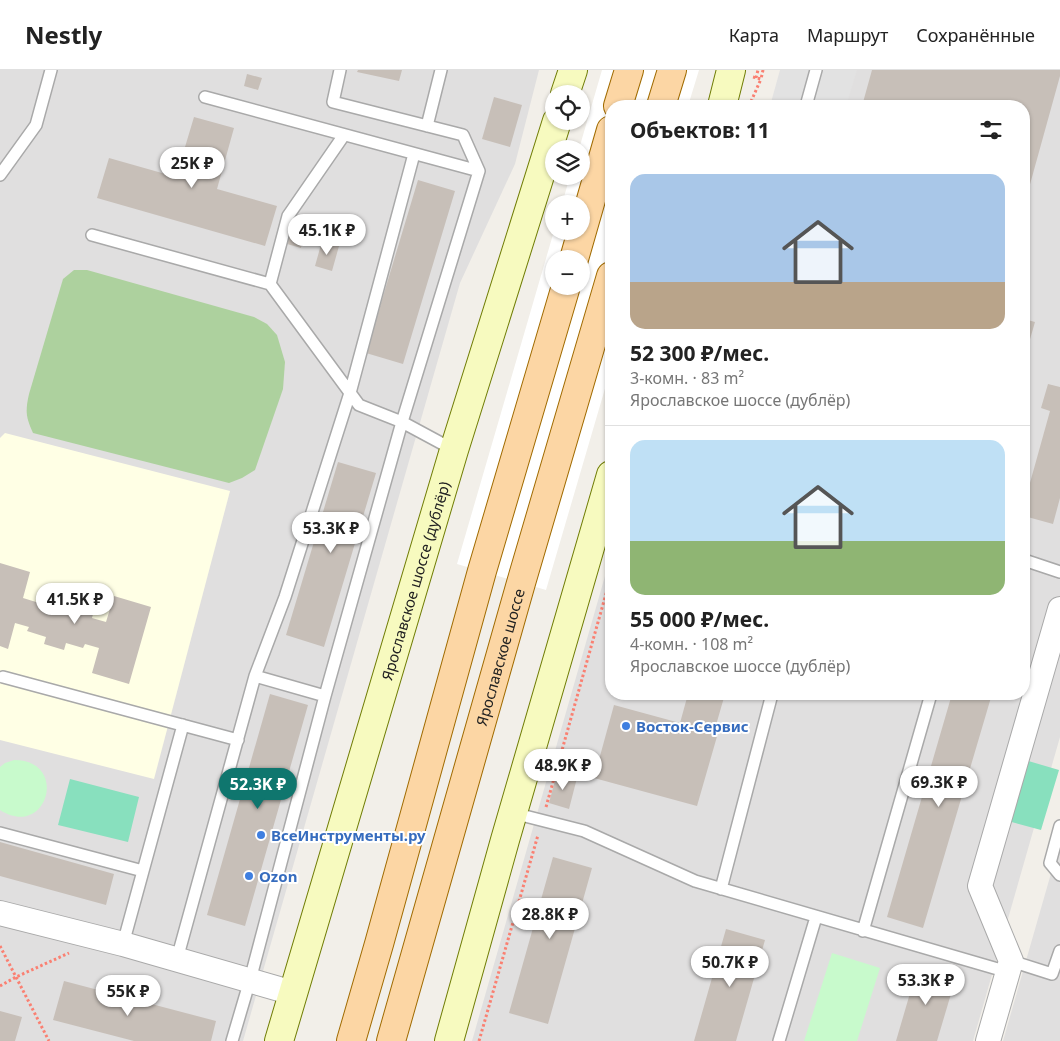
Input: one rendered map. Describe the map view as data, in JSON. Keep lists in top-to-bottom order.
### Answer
{
  "streets": {
    "main road": ["Ярославское шоссе"],
    "street": ["Ярославское шоссе (дублёр)"]
  },
  "places": ["Восток-Сервис", "ВсеИнструменты.ру", "Ozon"],
  "page": {
    "header": "Nestly",
    "nav": ["Карта", "Маршрут", "Сохранённые"],
    "map_buttons": ["+", "−"],
    "heading": "Объектов: 11",
    "price": [
      "25K ₽",
      "45.1K ₽",
      "53.3K ₽",
      "41.5K ₽",
      "48.9K ₽",
      "69.3K ₽",
      "52.3K ₽",
      "28.8K ₽",
      "50.7K ₽",
      "53.3K ₽",
      "55K ₽"
    ],
    "list": [
      {
        "name": "52 300 ₽/мес.",
        "note": "3-комн. · 83 m² · Ярославское шоссе (дублёр)"
      },
      {
        "name": "55 000 ₽/мес.",
        "note": "4-комн. · 108 m² · Ярославское шоссе (дублёр)"
      }
    ]
  }
}
